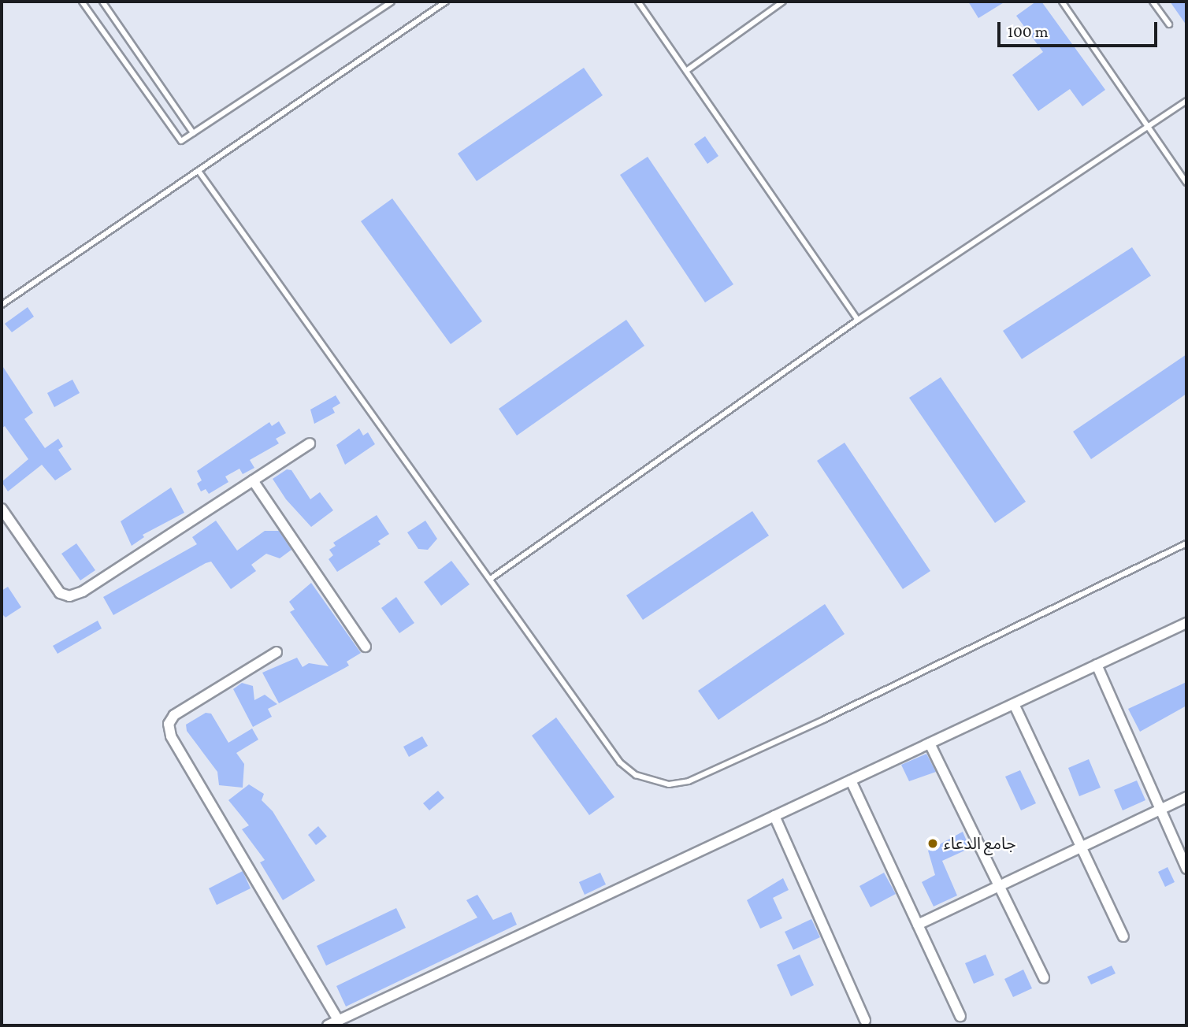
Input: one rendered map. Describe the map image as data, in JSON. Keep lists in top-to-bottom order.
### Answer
{
  "places": ["جامع الدعاء"],
  "scale_bar": "100 m"
}
